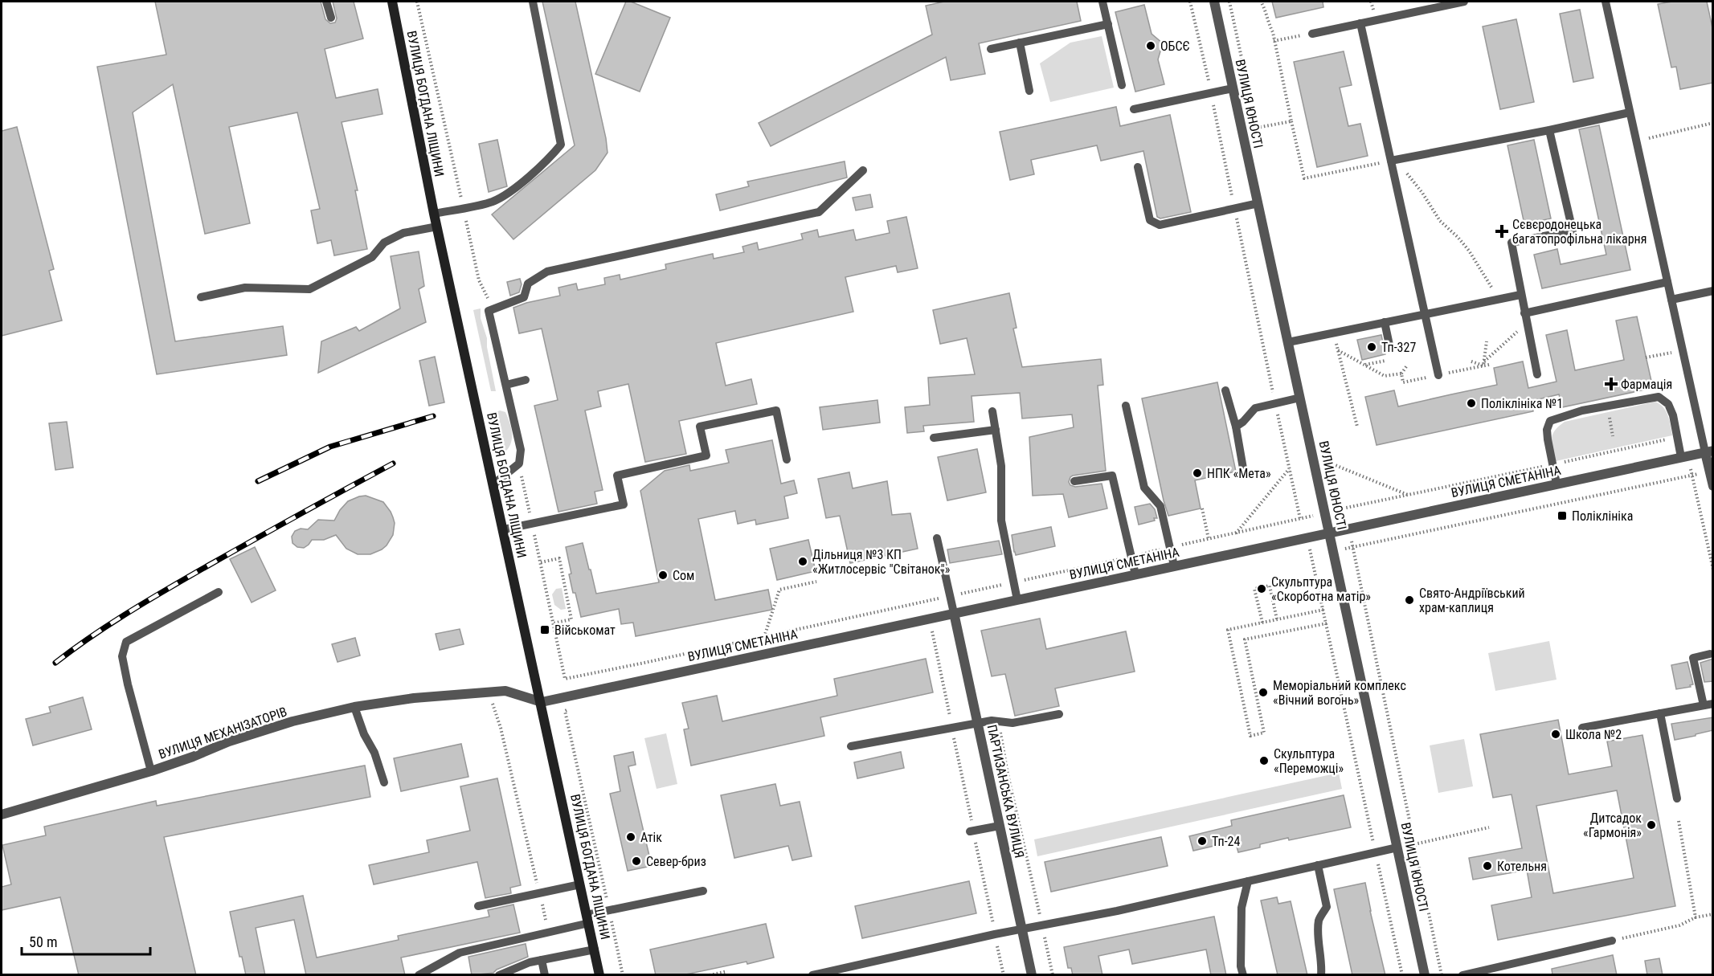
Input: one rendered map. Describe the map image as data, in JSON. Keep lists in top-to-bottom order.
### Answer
{
  "streets": {
    "main road": ["ВУЛИЦЯ БОГДАНА ЛІЩИНИ"],
    "street": [
      "ВУЛИЦЯ ЮНОСТІ",
      "ВУЛИЦЯ СМЕТАНІНА",
      "ВУЛИЦЯ МЕХАНІЗАТОРІВ",
      "ПАРТИЗАНСЬКА ВУЛИЦЯ"
    ]
  },
  "crossings": [
    ["ВУЛИЦЯ БОГДАНА ЛІЩИНИ", "ВУЛИЦЯ СМЕТАНІНА"],
    ["ВУЛИЦЯ БОГДАНА ЛІЩИНИ", "ВУЛИЦЯ МЕХАНІЗАТОРІВ"],
    ["ВУЛИЦЯ ЮНОСТІ", "ВУЛИЦЯ СМЕТАНІНА"],
    ["ВУЛИЦЯ СМЕТАНІНА", "ВУЛИЦЯ МЕХАНІЗАТОРІВ"],
    ["ВУЛИЦЯ СМЕТАНІНА", "ПАРТИЗАНСЬКА ВУЛИЦЯ"]
  ],
  "places": {
    "other": [
      "ОБСЄ",
      "Тп-327",
      "Поліклініка №1",
      "НПК «Мета»",
      "Дільниця №3 КП «Житлосервіс \"Світанок\"»",
      "Сом",
      "Скульптура «Скорботна матір»",
      "Свято-Андріївський храм-каплиця",
      "Меморіальний комплекс «Вічний вогонь»",
      "Школа №2",
      "Скульптура «Переможці»",
      "Дитсадок «Гармонія»",
      "Атік",
      "Тп-24",
      "Север-бриз",
      "Котельня"
    ],
    "health": ["Сєвєродонецька багатопрофільна лікарня", "Фармація"],
    "transit": ["Поліклініка", "Військомат"]
  },
  "scale_bar": "50 m"
}
